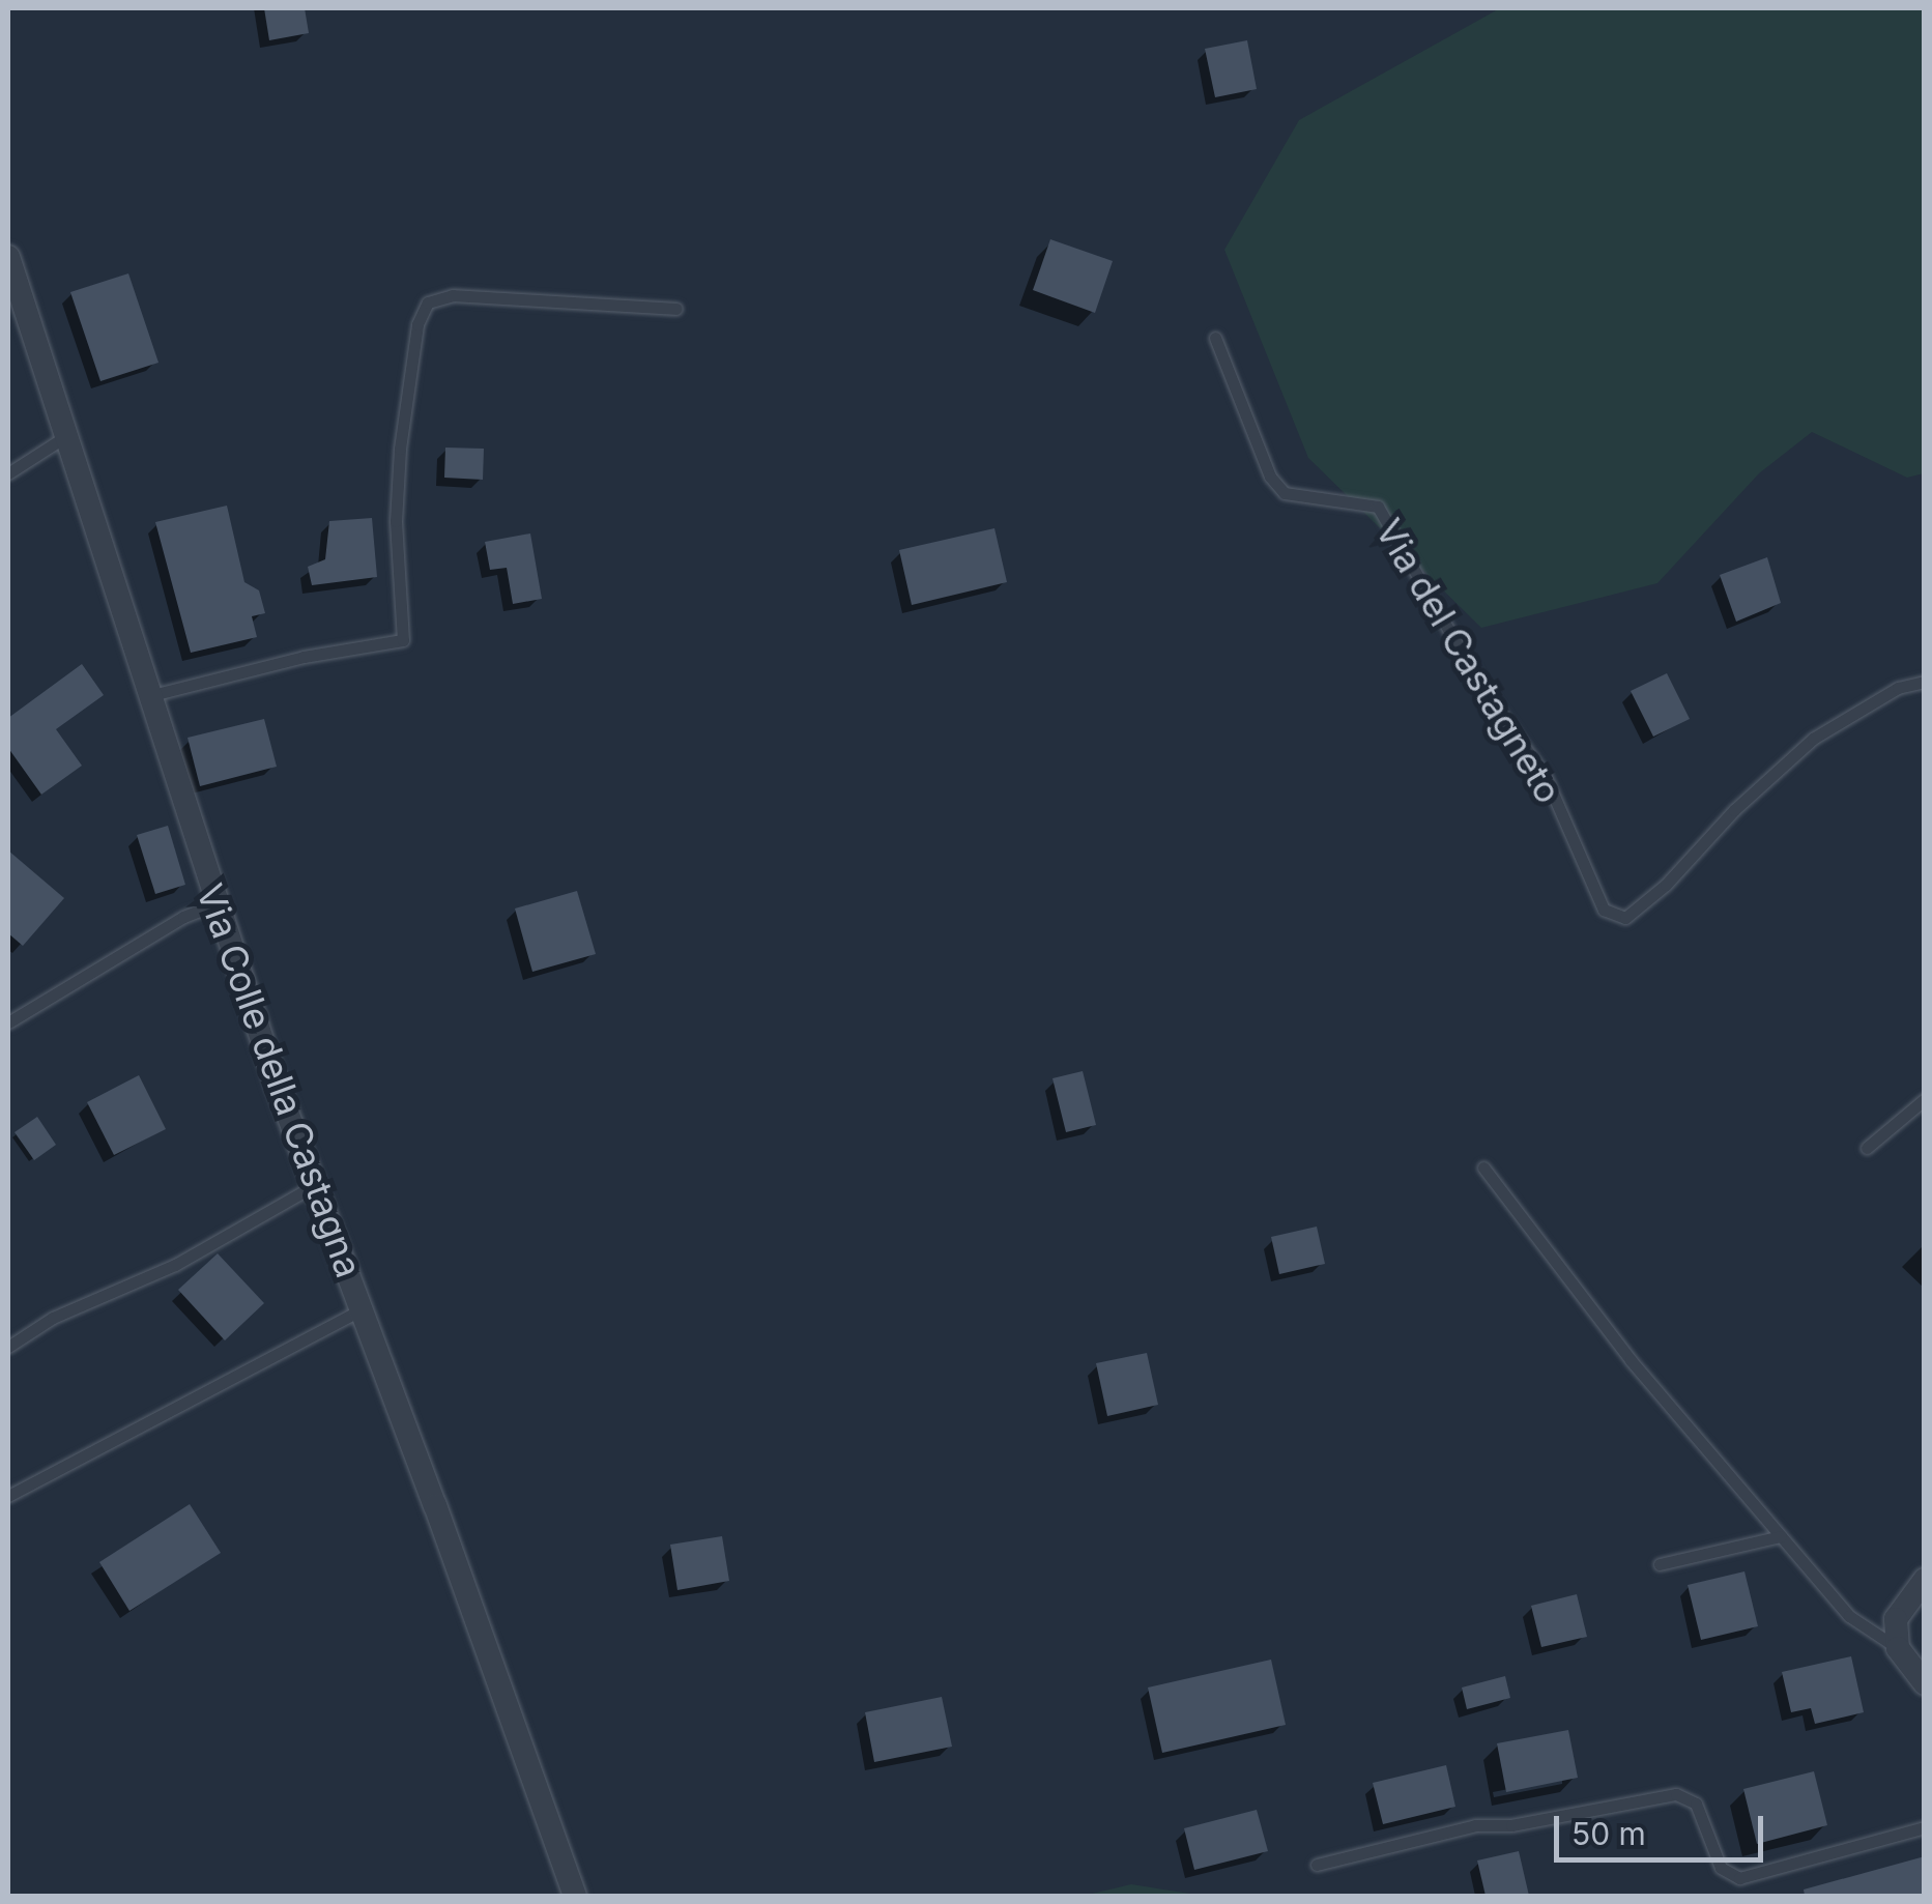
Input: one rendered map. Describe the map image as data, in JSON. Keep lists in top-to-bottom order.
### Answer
{
  "streets": {
    "street": ["Via Colle della Castagna"],
    "lane": ["Via del Castagneto"]
  },
  "scale_bar": "50 m"
}
